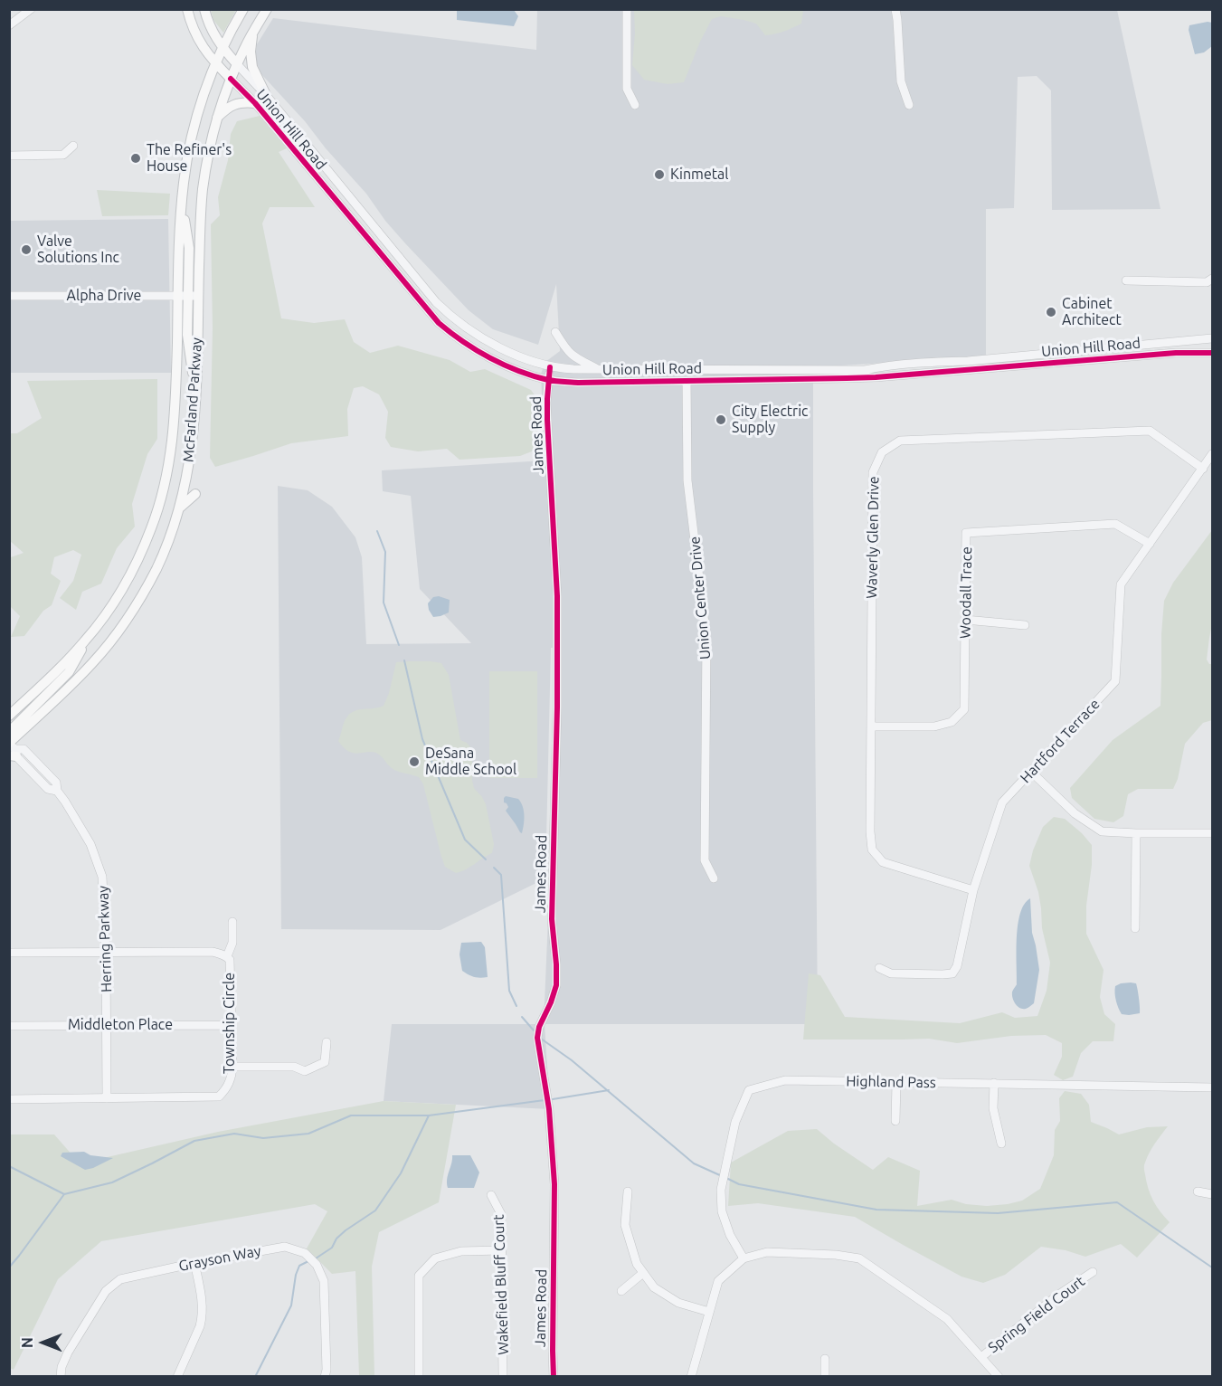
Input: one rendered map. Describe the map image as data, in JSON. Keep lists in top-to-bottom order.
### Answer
{
  "streets": {
    "main road": ["Union Hill Road", "McFarland Parkway"],
    "street": [
      "Alpha Drive",
      "James Road",
      "Waverly Glen Drive",
      "Woodall Trace",
      "Union Center Drive",
      "Hartford Terrace",
      "Herring Parkway",
      "Township Circle",
      "Middleton Place",
      "Highland Pass",
      "Grayson Way",
      "Wakefield Bluff Court",
      "Spring Field Court"
    ]
  },
  "crossings": [
    ["Union Hill Road", "McFarland Parkway"],
    ["Union Hill Road", "James Road"],
    ["Union Hill Road", "Union Center Drive"],
    ["Alpha Drive", "McFarland Parkway"],
    ["McFarland Parkway", "Herring Parkway"],
    ["Waverly Glen Drive", "Woodall Trace"],
    ["Waverly Glen Drive", "Hartford Terrace"],
    ["Woodall Trace", "Hartford Terrace"],
    ["Herring Parkway", "Township Circle"],
    ["Herring Parkway", "Middleton Place"],
    ["Township Circle", "Middleton Place"]
  ],
  "places": [
    "The Refiner's House",
    "Kinmetal",
    "Valve Solutions Inc",
    "Cabinet Architect",
    "City Electric Supply",
    "DeSana Middle School"
  ],
  "north": "left"
}
